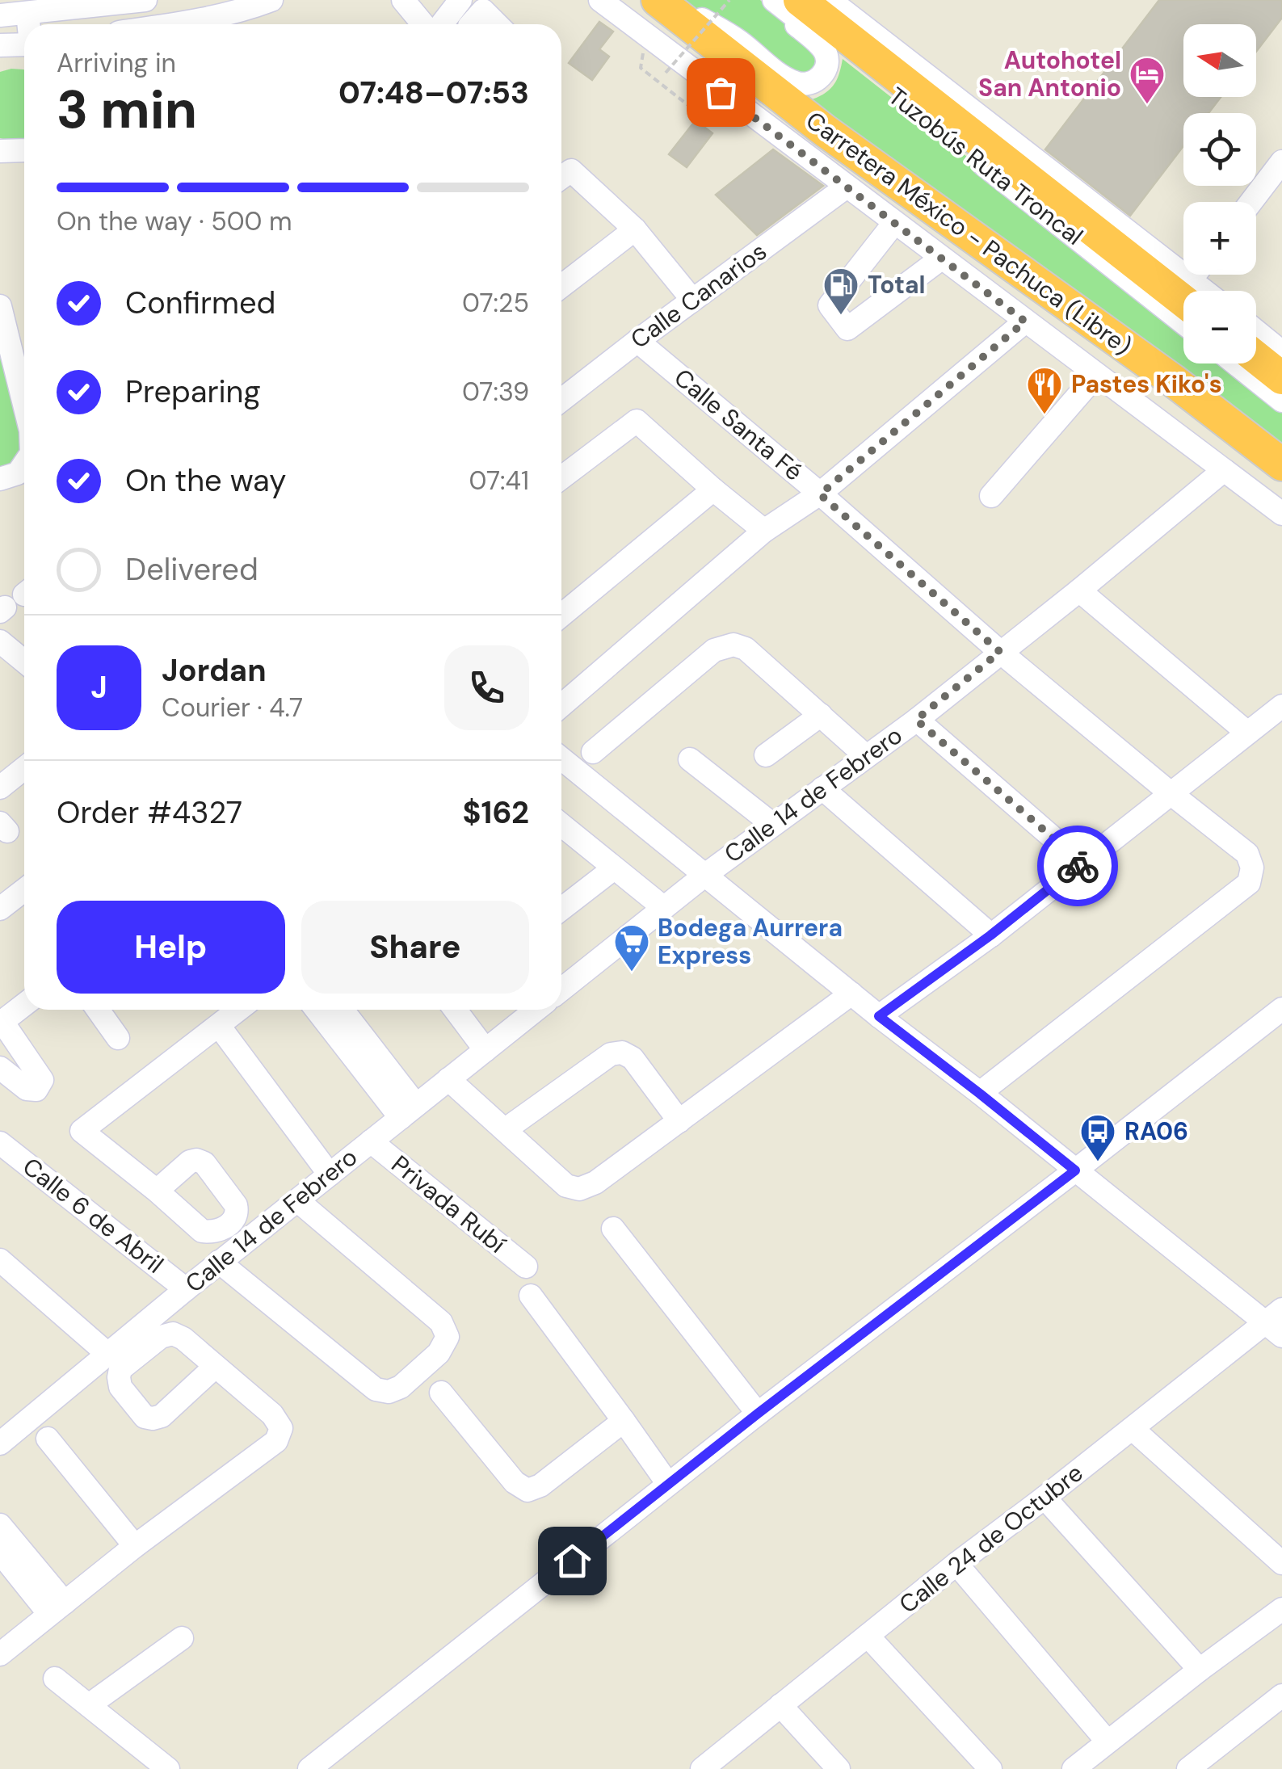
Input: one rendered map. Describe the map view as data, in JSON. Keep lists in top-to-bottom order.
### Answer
{
  "streets": {
    "highway": ["Carretera México - Pachuca (Libre)"],
    "street": [
      "Tuzobús Ruta Troncal",
      "Calle Canarios",
      "Calle Santa Fé",
      "Calle 14 de Febrero",
      "Privada Rubí",
      "Calle 6 de Abril",
      "Calle 24 de Octubre"
    ]
  },
  "crossings": [
    ["Calle Canarios", "Calle Santa Fé"],
    ["Calle Santa Fé", "Calle 14 de Febrero"],
    ["Calle 14 de Febrero", "Privada Rubí"],
    ["Calle 14 de Febrero", "Calle 6 de Abril"]
  ],
  "places": {
    "hotel": ["Autohotel San Antonio"],
    "fuel station": ["Total"],
    "restaurant": ["Pastes Kiko's"],
    "supermarket": ["Bodega Aurrera Express"],
    "bus stop": ["RA06"]
  },
  "north": "left",
  "page": {
    "map_buttons": ["+", "−"],
    "heading": ["3 min", "Arriving in", "07:48–07:53"],
    "panel": [
      "Jordan",
      "Courier · 4.7",
      "Order #4327",
      "$162"
    ],
    "bar": "On the way · 500 m",
    "list": [
      ["Confirmed", "07:25"],
      ["Preparing", "07:39"],
      ["On the way", "07:41"],
      "Delivered"
    ],
    "round": "J",
    "buttons": ["Help", "Share"]
  }
}
